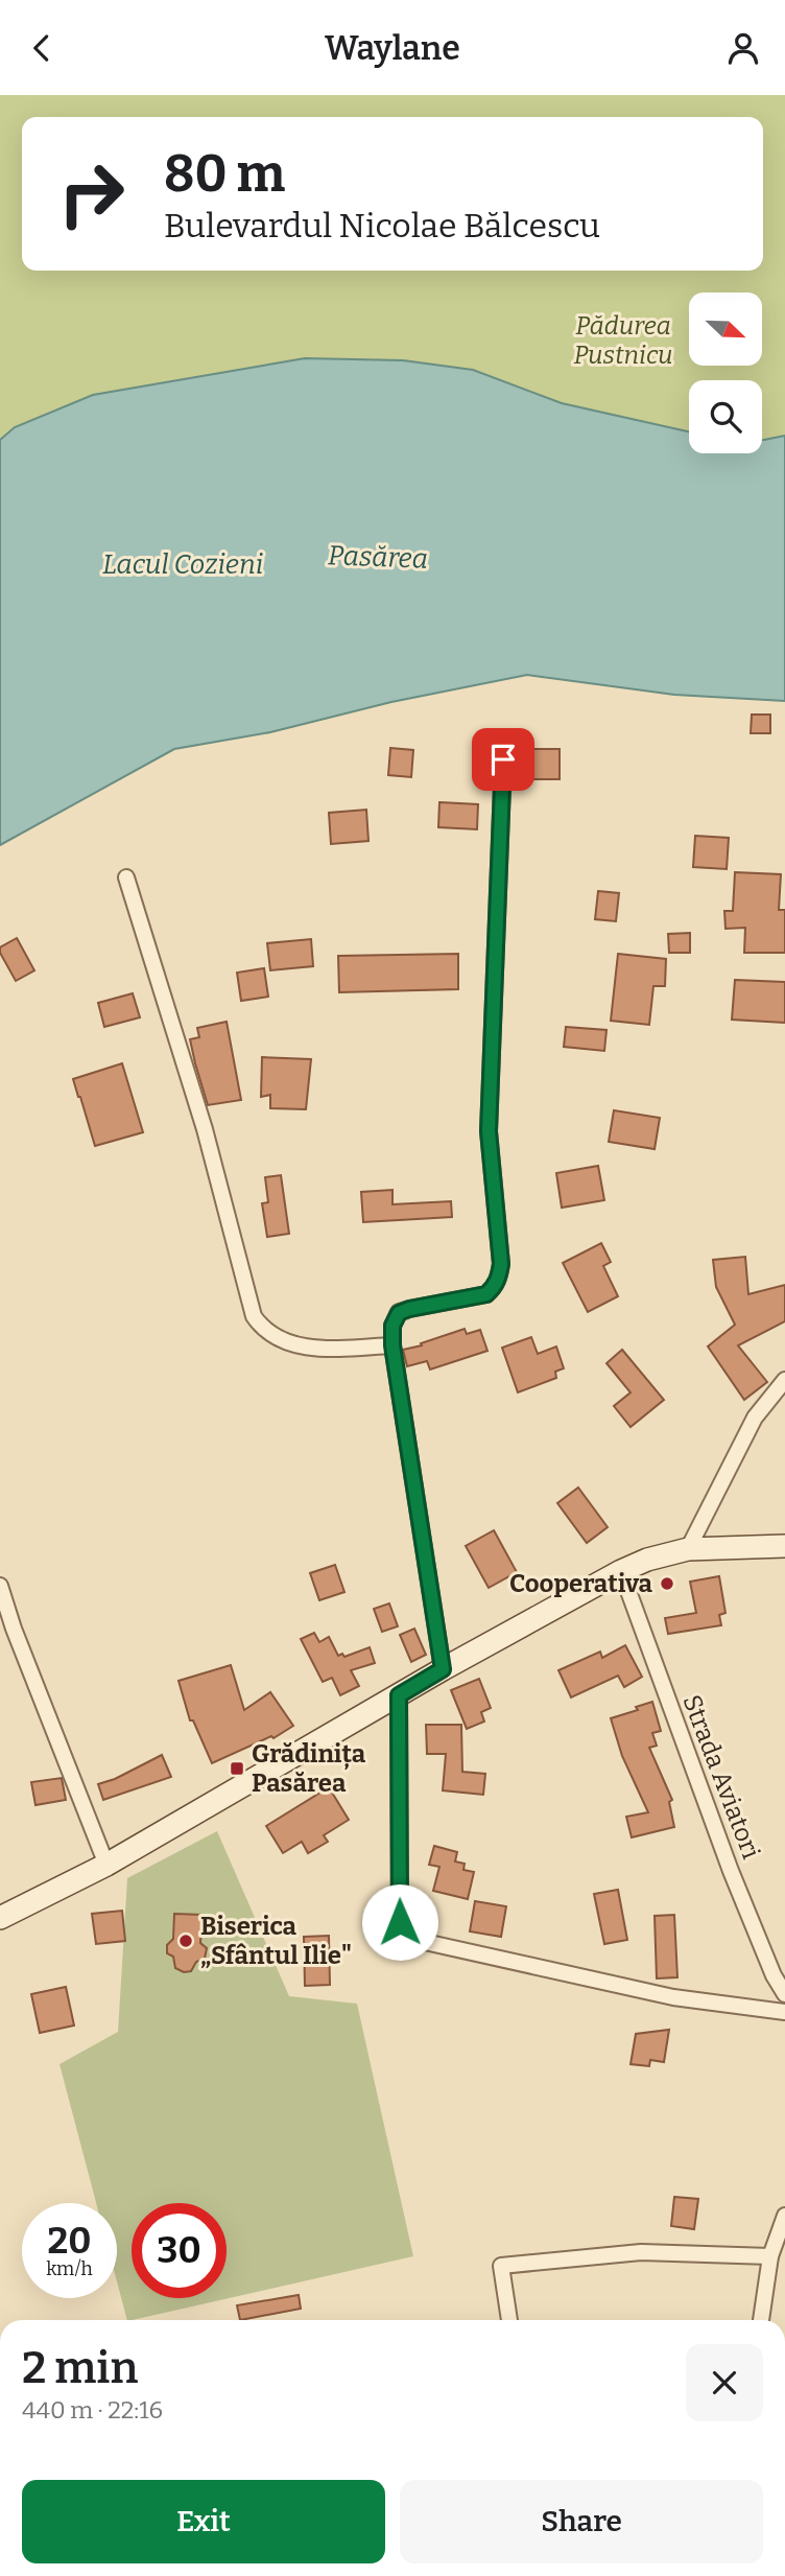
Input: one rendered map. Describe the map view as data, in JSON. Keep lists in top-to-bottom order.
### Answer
{
  "streets": {
    "street": ["Strada Aviatori"]
  },
  "water": ["Pasărea", "Lacul Cozieni"],
  "parks": ["Pădurea Pustnicu"],
  "places": {
    "other": ["Cooperativa", "Biserica „Sfântul Ilie\""],
    "transit": ["Grădinița Pasărea"]
  },
  "north": "bottom right",
  "page": {
    "header": "Waylane",
    "turn": ["80 m", "Bulevardul Nicolae Bălcescu"],
    "speed": "20 km/h",
    "limit": "30",
    "heading": ["2 min", "440 m · 22:16"],
    "buttons": ["Exit", "Share"]
  }
}
